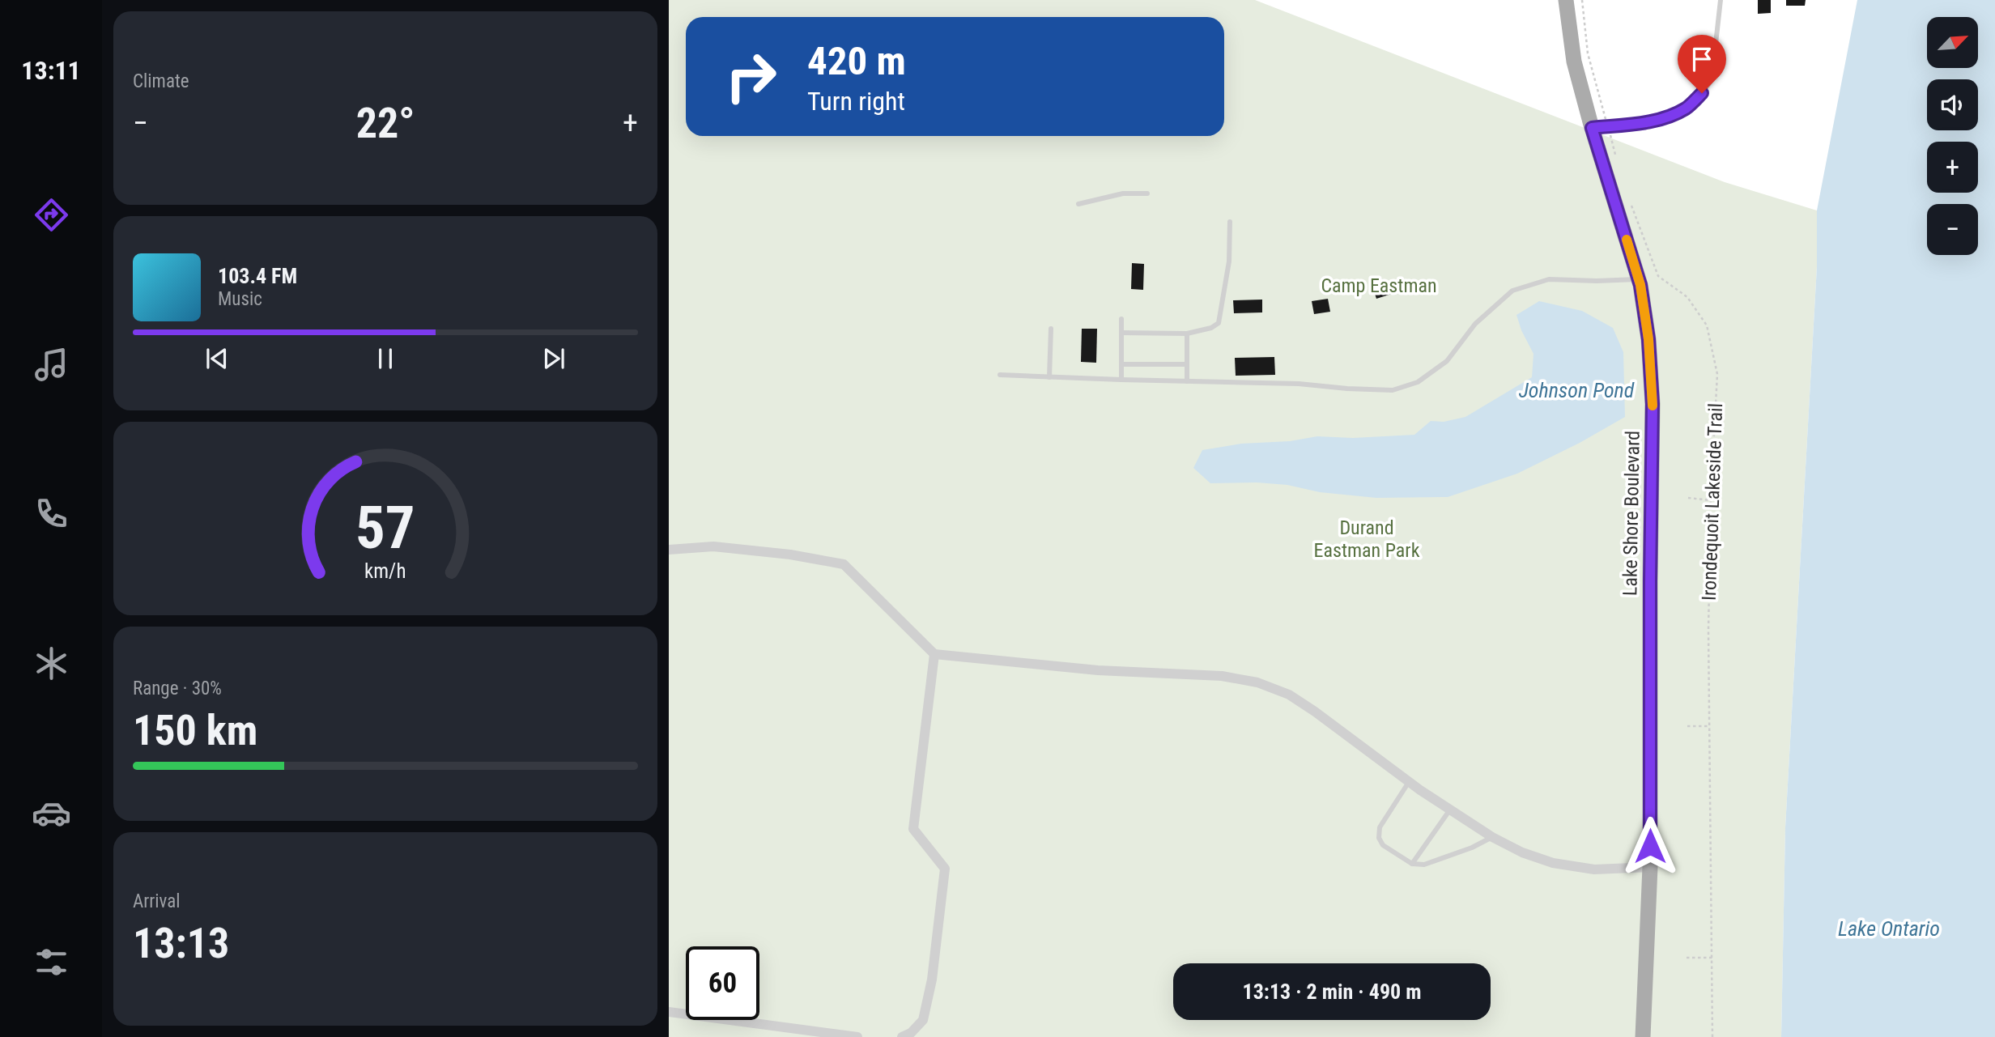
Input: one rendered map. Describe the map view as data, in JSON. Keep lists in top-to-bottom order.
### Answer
{
  "streets": {
    "main road": ["Lake Shore Boulevard"],
    "path": ["Irondequoit Lakeside Trail"]
  },
  "water": ["Johnson Pond", "Lake Ontario"],
  "parks": ["Camp Eastman", "Durand Eastman Park"],
  "north": "top right",
  "page": {
    "tabs": "13:11",
    "tile": [
      "Climate",
      ["Range · 30%", "150 km"],
      ["Arrival", "13:13"]
    ],
    "map_buttons": ["+", "−"],
    "turn": ["420 m", "Turn right"],
    "heat": ["−", "22°", "+"],
    "song": ["103.4 FM", "Music"],
    "limit": "60",
    "trip": "13:13 · 2 min · 490 m",
    "gauge": ["57", "km/h"]
  }
}
